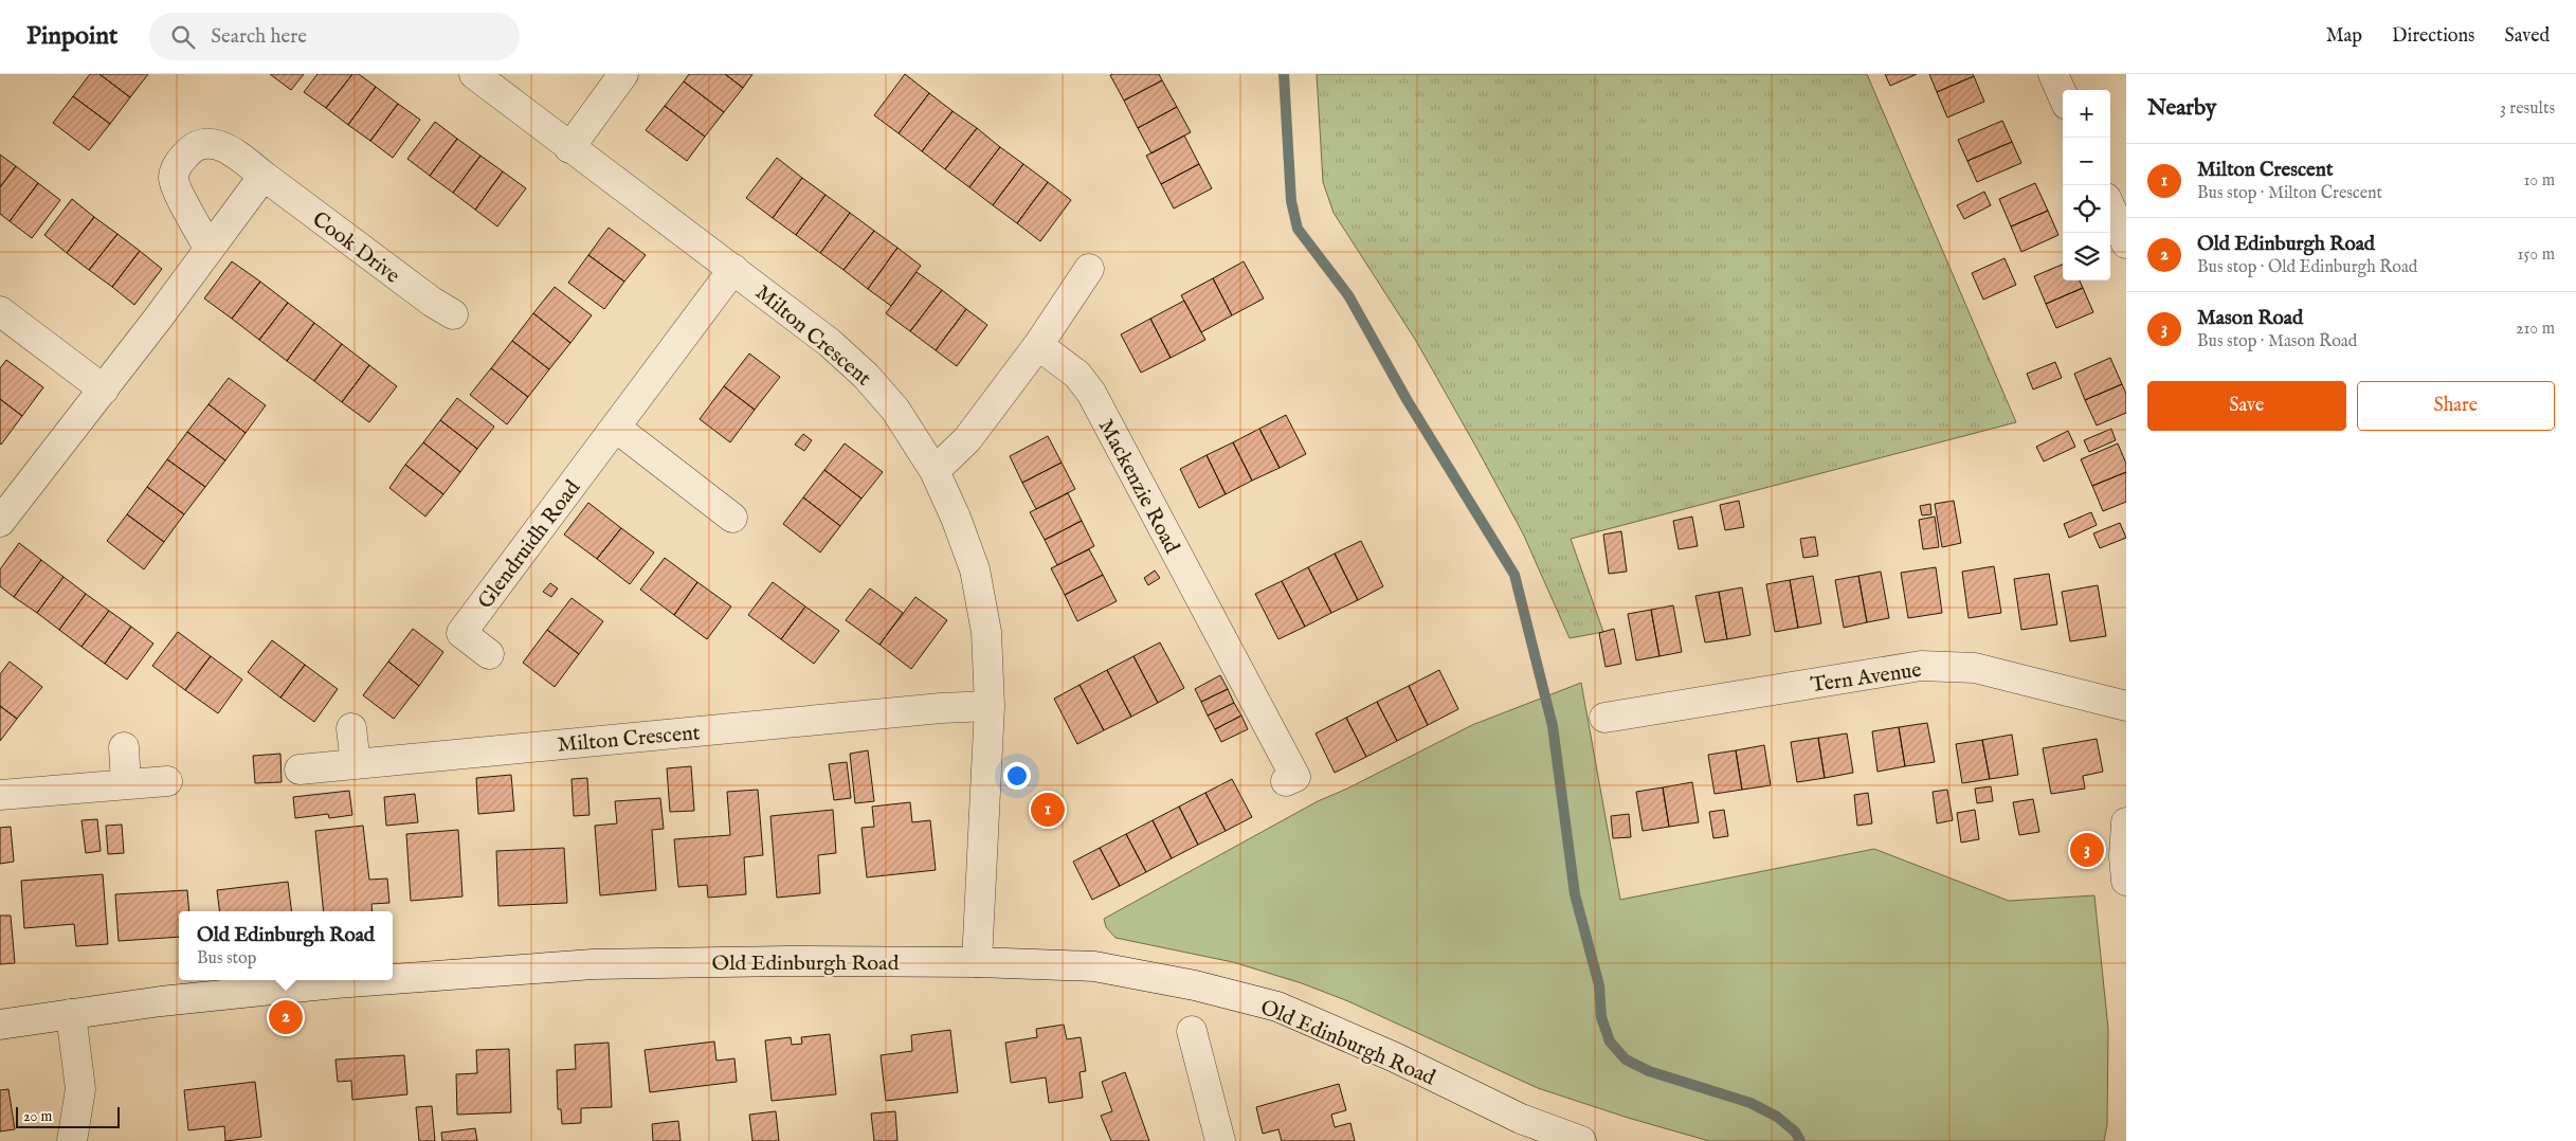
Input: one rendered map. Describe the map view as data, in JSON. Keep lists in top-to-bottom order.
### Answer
{
  "streets": {
    "street": [
      "Cook Drive",
      "Milton Crescent",
      "Mackenzie Road",
      "Glendruidh Road",
      "Tern Avenue",
      "Old Edinburgh Road"
    ]
  },
  "crossings": [
    ["Milton Crescent", "Glendruidh Road"],
    ["Milton Crescent", "Old Edinburgh Road"]
  ],
  "scale_bar": "20 m",
  "page": {
    "header": "Pinpoint",
    "search": "Search here",
    "nav": ["Map", "Directions", "Saved"],
    "heading": ["Nearby", "3 results"],
    "map_buttons": ["+", "−"],
    "list": [
      {
        "mark": "1",
        "name": "Milton Crescent",
        "note": "Bus stop · Milton Crescent",
        "value": "10 m"
      },
      {
        "mark": "2",
        "name": "Old Edinburgh Road",
        "note": "Bus stop · Old Edinburgh Road",
        "value": "150 m"
      },
      {
        "mark": "3",
        "name": "Mason Road",
        "note": "Bus stop · Mason Road",
        "value": "210 m"
      }
    ],
    "buttons": ["Save", "Share"],
    "pins": ["1", "3", "2"],
    "popup": ["Old Edinburgh Road", "Bus stop"],
    "scale": "20 m"
  }
}
